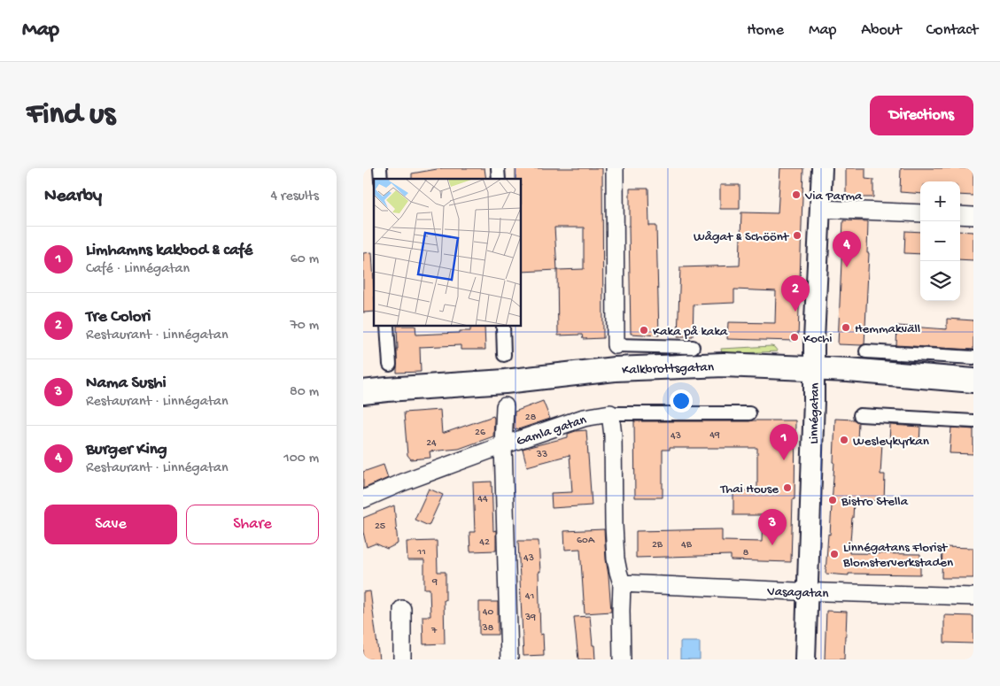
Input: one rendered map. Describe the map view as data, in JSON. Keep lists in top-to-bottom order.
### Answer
{
  "streets": {
    "main road": ["Kalkbrottsgatan"],
    "street": ["Linnégatan", "Gamla gatan", "Vasagatan"]
  },
  "crossings": [
    ["Kalkbrottsgatan", "Linnégatan"],
    ["Linnégatan", "Vasagatan"]
  ],
  "places": [
    "Via Parma",
    "Wågat & Schöönt",
    "Hemmakväll",
    "Kaka på kaka",
    "Kochi",
    "Wesleykyrkan",
    "Thai House",
    "Bistro Stella",
    "Linnégatans Florist Blomsterverkstaden"
  ],
  "house_numbers": [
    "28",
    "26",
    "49",
    "43",
    "24",
    "33",
    "44",
    "25",
    "60A",
    "42",
    "2B",
    "4B",
    "11",
    "8",
    "43",
    "9",
    "41",
    "40",
    "39",
    "38",
    "7"
  ],
  "page": {
    "header": "Map",
    "nav": [
      "Home",
      "Map",
      "About",
      "Contact"
    ],
    "buttons": [
      "Directions",
      ["Save", "Share"]
    ],
    "title": "Find us",
    "heading": ["Nearby", "4 results"],
    "map_buttons": ["+", "−"],
    "list": [
      {
        "mark": "1",
        "name": "Limhamns kakbod & café",
        "note": "Café · Linnégatan",
        "value": "60 m"
      },
      {
        "mark": "2",
        "name": "Tre Colori",
        "note": "Restaurant · Linnégatan",
        "value": "70 m"
      },
      {
        "mark": "3",
        "name": "Nama Sushi",
        "note": "Restaurant · Linnégatan",
        "value": "80 m"
      },
      {
        "mark": "4",
        "name": "Burger King",
        "note": "Restaurant · Linnégatan",
        "value": "100 m"
      }
    ],
    "pins": [
      "4",
      "2",
      "1",
      "3"
    ]
  }
}
